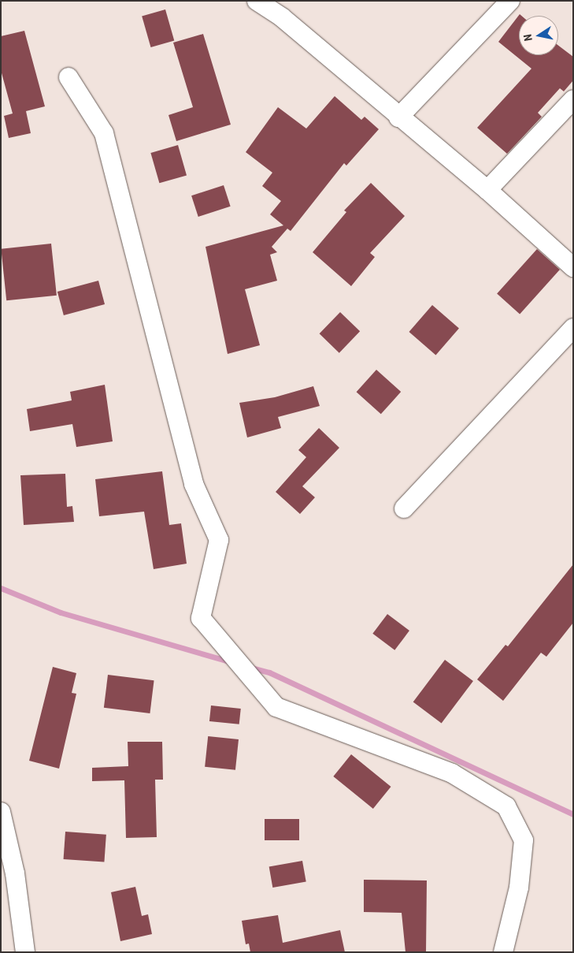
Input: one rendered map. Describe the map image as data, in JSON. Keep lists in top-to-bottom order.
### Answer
{
  "north": "left"
}
